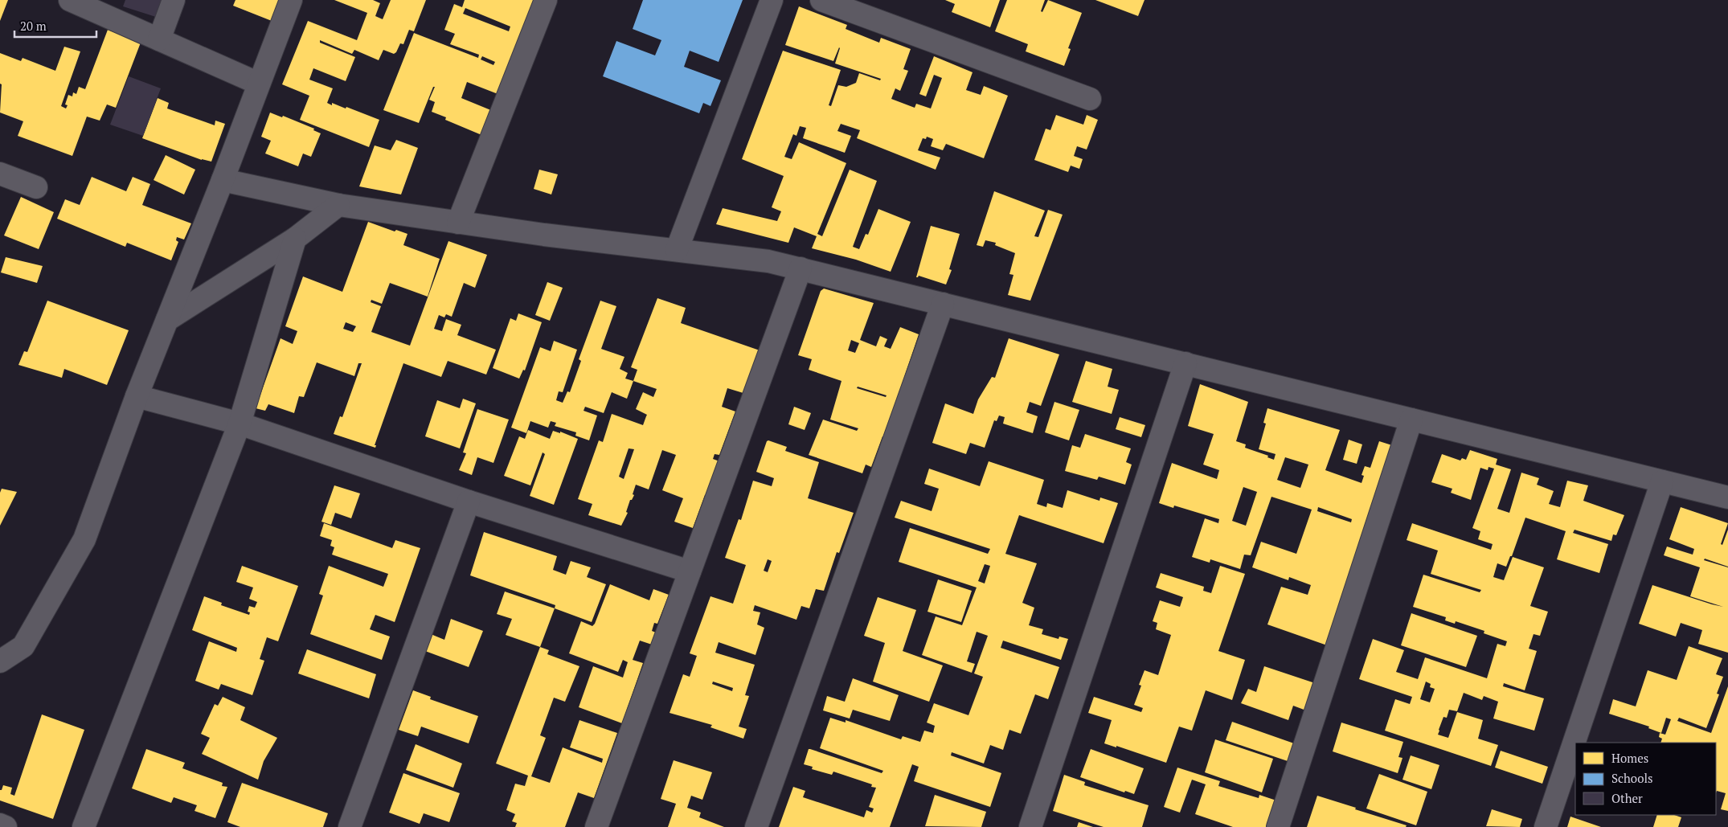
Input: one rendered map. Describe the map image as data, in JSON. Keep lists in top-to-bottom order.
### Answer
{
  "legend": ["Homes", "Schools", "Other"],
  "scale_bar": "20 m"
}
